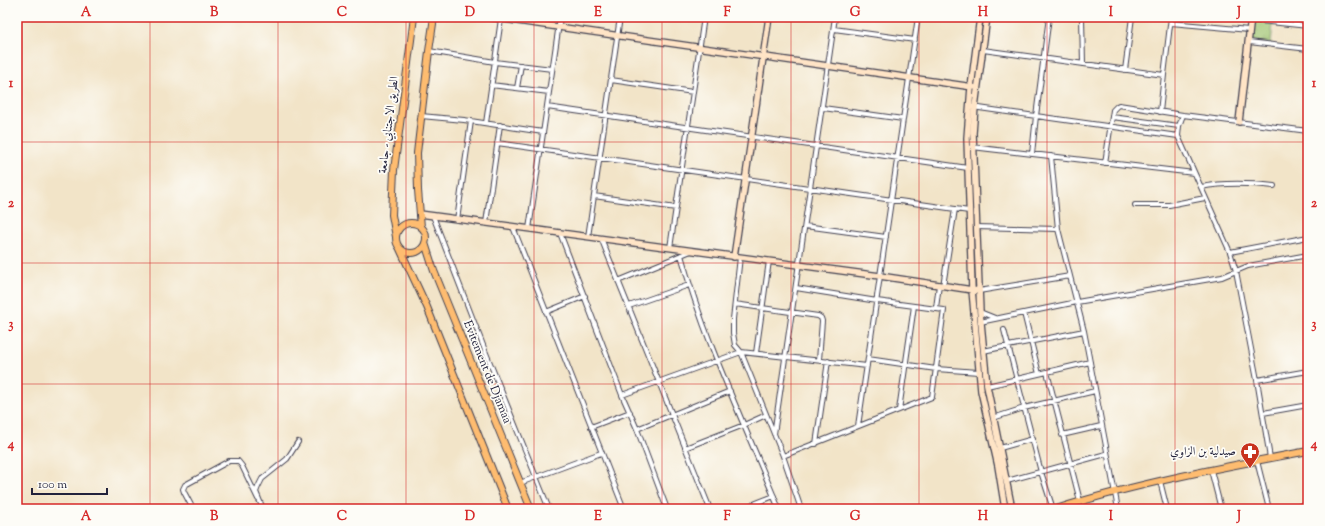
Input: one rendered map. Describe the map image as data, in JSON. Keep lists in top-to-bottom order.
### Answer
{
  "streets": {
    "main road": ["الطريق الاجتنابي - جامعة", "Evitement de Djamaa"]
  },
  "crossings": [
    ["الطريق الاجتنابي - جامعة", "Evitement de Djamaa"]
  ],
  "places": {
    "pharmacy": ["صيدلية بن الزاوي"]
  },
  "scale_bar": "100 m",
  "grid": {
    "columns": [
      "A",
      "B",
      "C",
      "D",
      "E",
      "F",
      "G",
      "H",
      "I",
      "J"
    ],
    "rows": [
      "1",
      "2",
      "3",
      "4"
    ]
  }
}
